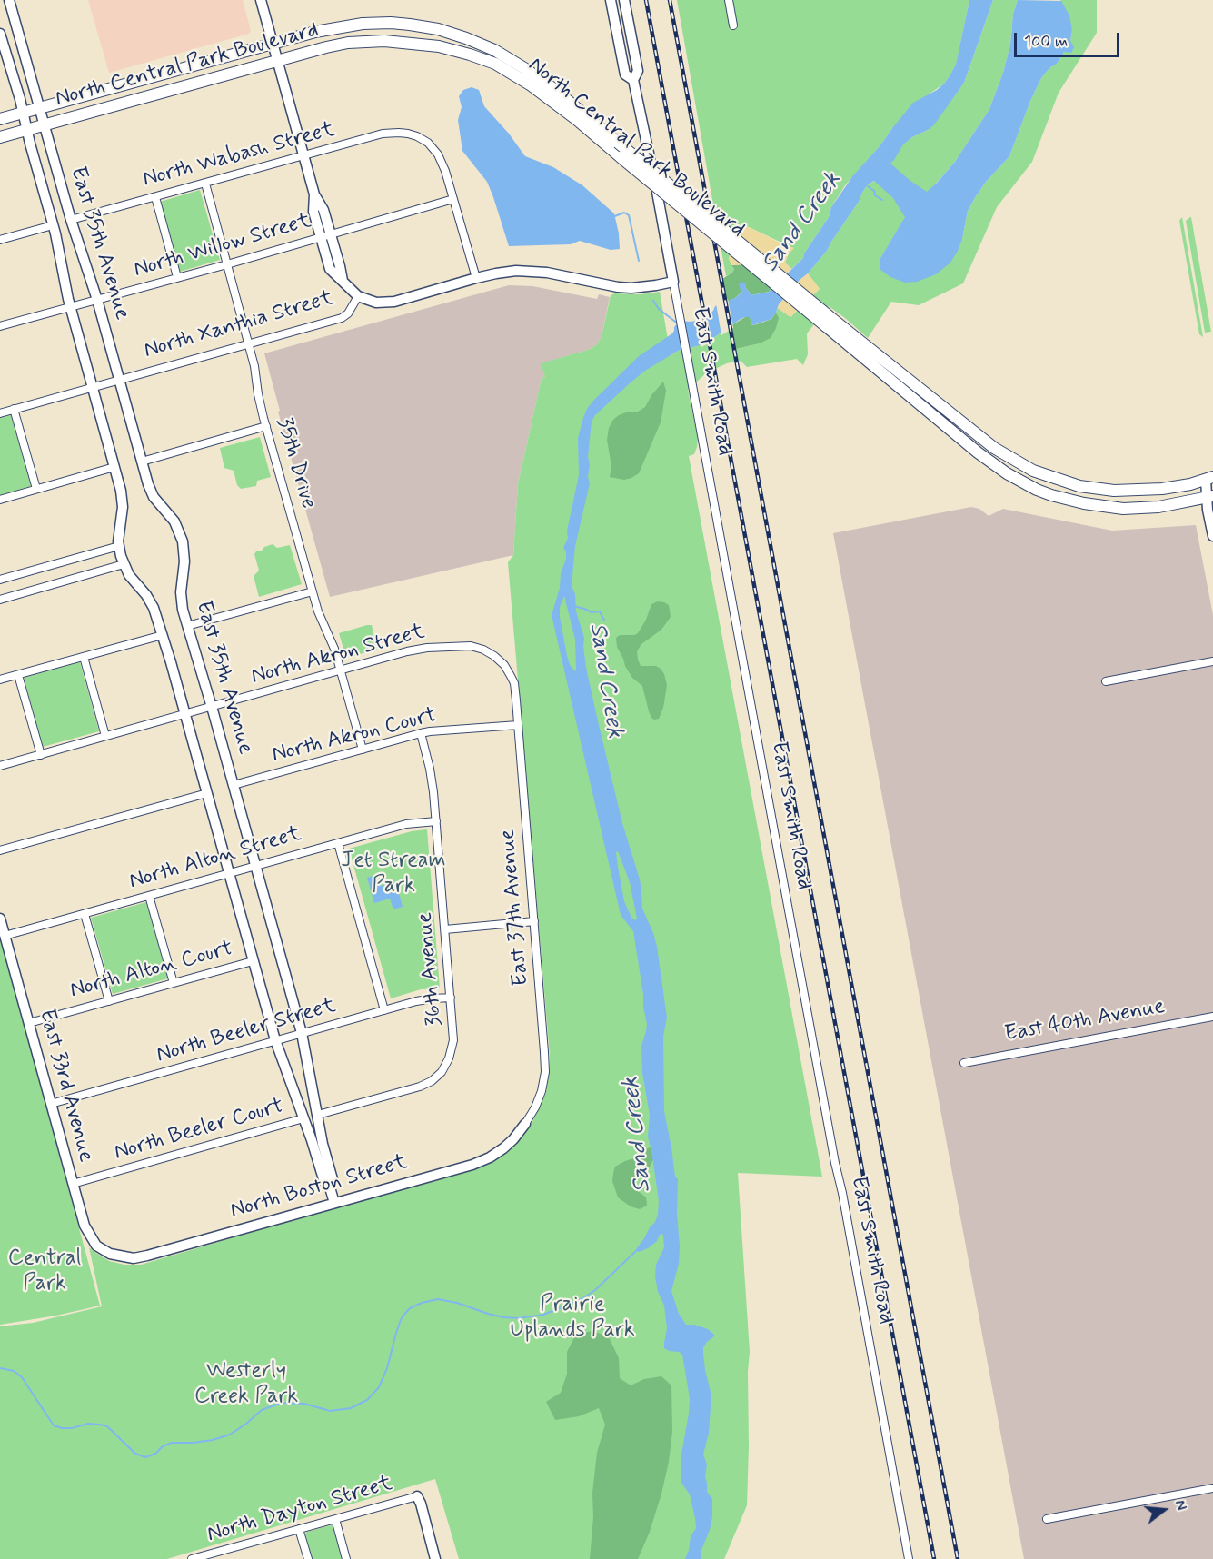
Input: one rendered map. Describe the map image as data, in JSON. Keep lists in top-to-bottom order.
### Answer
{
  "streets": {
    "main road": ["North Central Park Boulevard"],
    "street": [
      "North Wabash Street",
      "East 35th Avenue",
      "North Willow Street",
      "North Xanthia Street",
      "East Smith Road",
      "35th Drive",
      "North Akron Street",
      "North Akron Court",
      "North Alton Street",
      "East 37th Avenue",
      "36th Avenue",
      "North Alton Court",
      "East 40th Avenue",
      "North Beeler Street",
      "East 33rd Avenue",
      "North Beeler Court",
      "North Boston Street",
      "North Dayton Street"
    ]
  },
  "crossings": [
    ["North Central Park Boulevard", "East 35th Avenue"],
    ["North Wabash Street", "East 35th Avenue"],
    ["North Wabash Street", "North Willow Street"],
    ["North Wabash Street", "35th Drive"],
    ["East 35th Avenue", "North Willow Street"],
    ["East 35th Avenue", "North Xanthia Street"],
    ["East 35th Avenue", "North Akron Street"],
    ["East 35th Avenue", "North Akron Court"],
    ["East 35th Avenue", "North Alton Street"],
    ["East 35th Avenue", "North Alton Court"],
    ["East 35th Avenue", "North Beeler Street"],
    ["East 35th Avenue", "North Beeler Court"],
    ["East 35th Avenue", "North Boston Street"],
    ["North Willow Street", "35th Drive"],
    ["North Xanthia Street", "East Smith Road"],
    ["North Xanthia Street", "35th Drive"],
    ["35th Drive", "North Akron Street"],
    ["35th Drive", "North Akron Court"],
    ["North Akron Street", "East 37th Avenue"],
    ["North Akron Court", "East 37th Avenue"],
    ["North Akron Court", "36th Avenue"],
    ["North Alton Street", "36th Avenue"],
    ["North Alton Street", "East 33rd Avenue"],
    ["East 37th Avenue", "North Boston Street"],
    ["36th Avenue", "North Beeler Street"],
    ["36th Avenue", "North Beeler Court"],
    ["North Alton Court", "East 33rd Avenue"],
    ["North Beeler Street", "East 33rd Avenue"],
    ["East 33rd Avenue", "North Beeler Court"],
    ["East 33rd Avenue", "North Boston Street"]
  ],
  "water": ["Sand Creek"],
  "parks": [
    "Jet Stream Park",
    "Central Park",
    "Prairie Uplands Park",
    "Westerly Creek Park"
  ],
  "scale_bar": "100 m",
  "north": "right"
}
